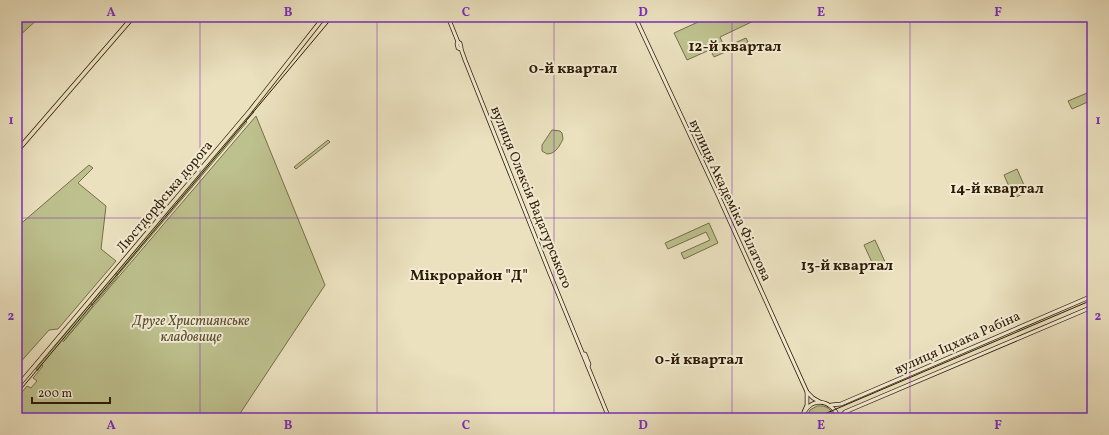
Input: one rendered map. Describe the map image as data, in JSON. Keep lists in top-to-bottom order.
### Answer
{
  "streets": {
    "main road": [
      "Люстдорфська дорога",
      "вулиця Олексія Вадатурського",
      "вулиця Академіка Філатова",
      "вулиця Іцхака Рабіна"
    ]
  },
  "districts": [
    "12-й квартал",
    "0-й квартал",
    "14-й квартал",
    "13-й квартал",
    "Мікрорайон \"Д\"",
    "0-й квартал"
  ],
  "parks": ["Друге Християнське кладовище"],
  "scale_bar": "200 m",
  "grid": {
    "columns": [
      "A",
      "B",
      "C",
      "D",
      "E",
      "F"
    ],
    "rows": ["1", "2"]
  }
}
